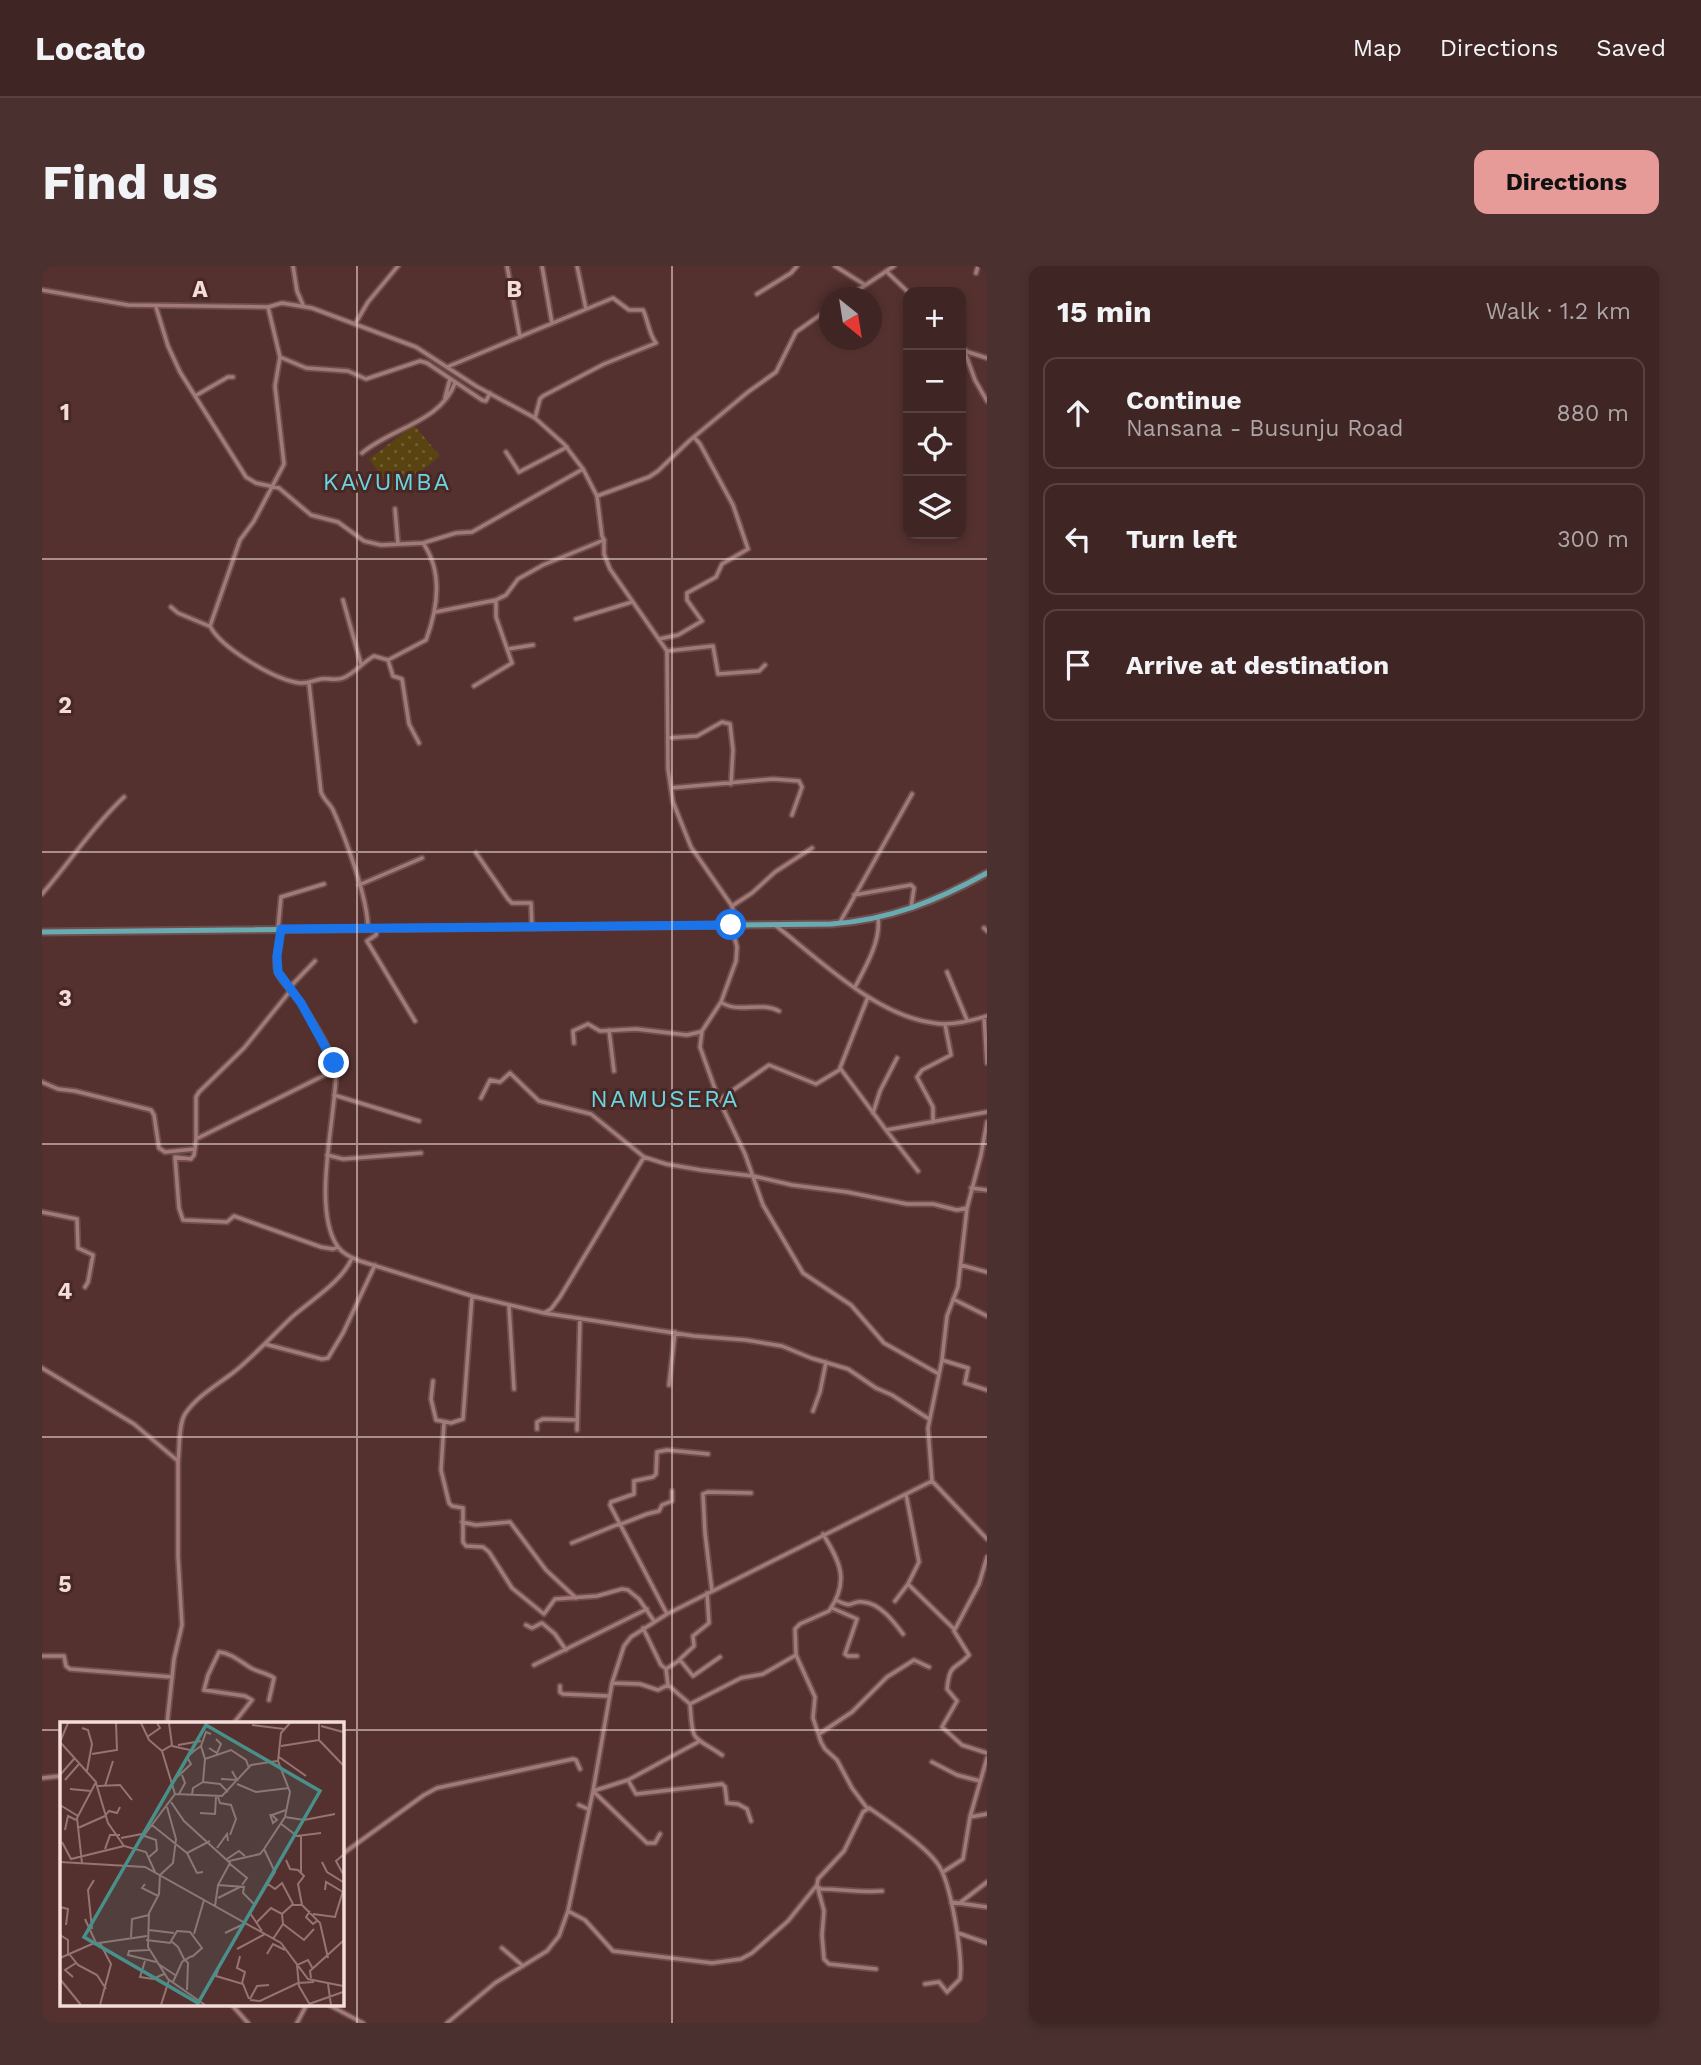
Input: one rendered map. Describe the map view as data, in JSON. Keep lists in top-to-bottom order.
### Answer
{
  "districts": ["KAVUMBA", "NAMUSERA"],
  "north": "bottom right",
  "page": {
    "header": "Locato",
    "nav": ["Map", "Directions", "Saved"],
    "buttons": "Directions",
    "title": "Find us",
    "heading": ["15 min", "Walk · 1.2 km"],
    "map_buttons": ["+", "−"],
    "list": [
      ["Continue", "Nansana - Busunju Road", "880 m"],
      ["Turn left", "300 m"],
      "Arrive at destination"
    ]
  },
  "grid": {
    "columns": ["A", "B"],
    "rows": [
      "1",
      "2",
      "3",
      "4",
      "5"
    ]
  }
}
